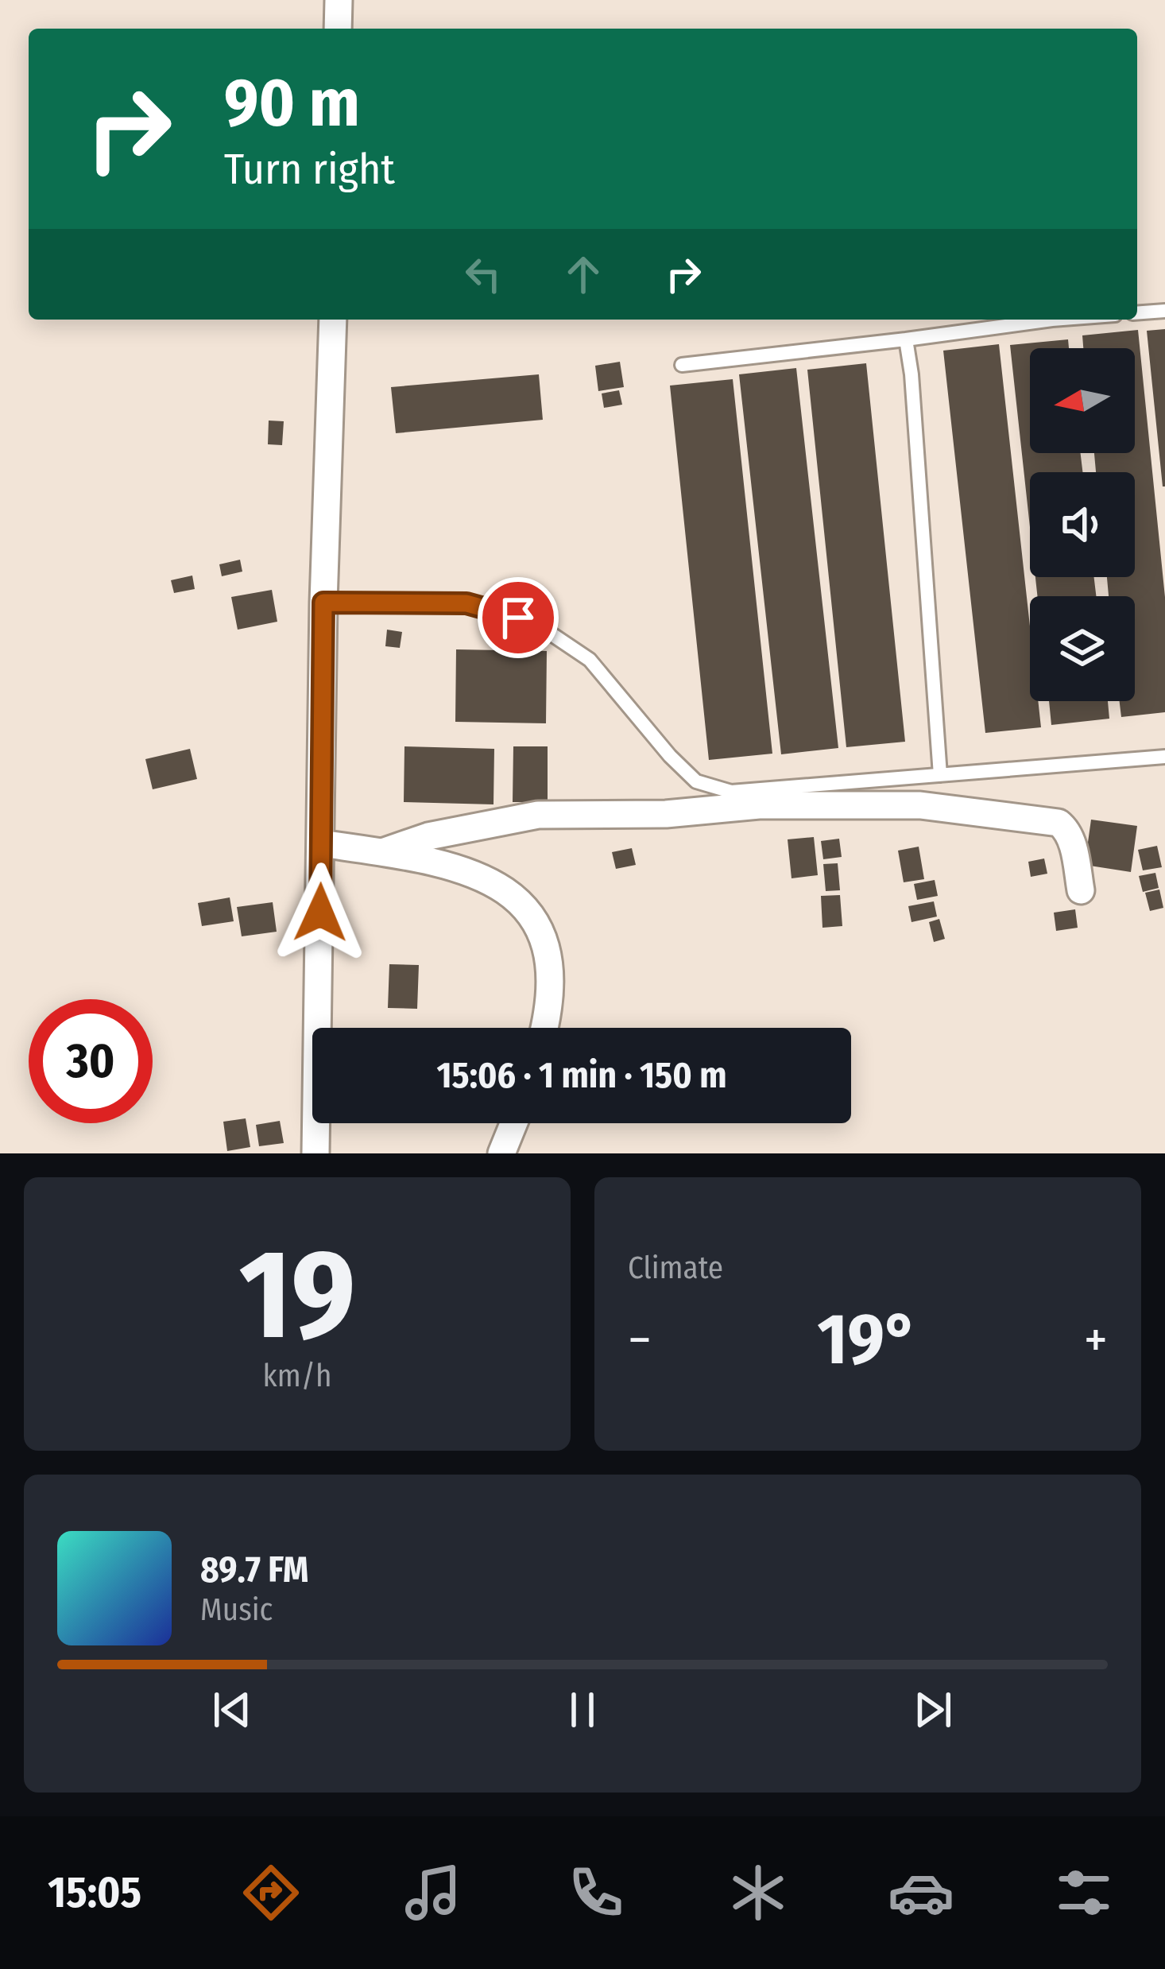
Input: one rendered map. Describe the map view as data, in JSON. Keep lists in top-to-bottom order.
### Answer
{
  "north": "left",
  "page": {
    "turn": ["90 m", "Turn right"],
    "limit": "30",
    "trip": "15:06 · 1 min · 150 m",
    "tile": [
      ["19", "km/h"],
      "Climate"
    ],
    "heat": ["−", "19°", "+"],
    "song": ["89.7 FM", "Music"],
    "tabs": "15:05"
  }
}
